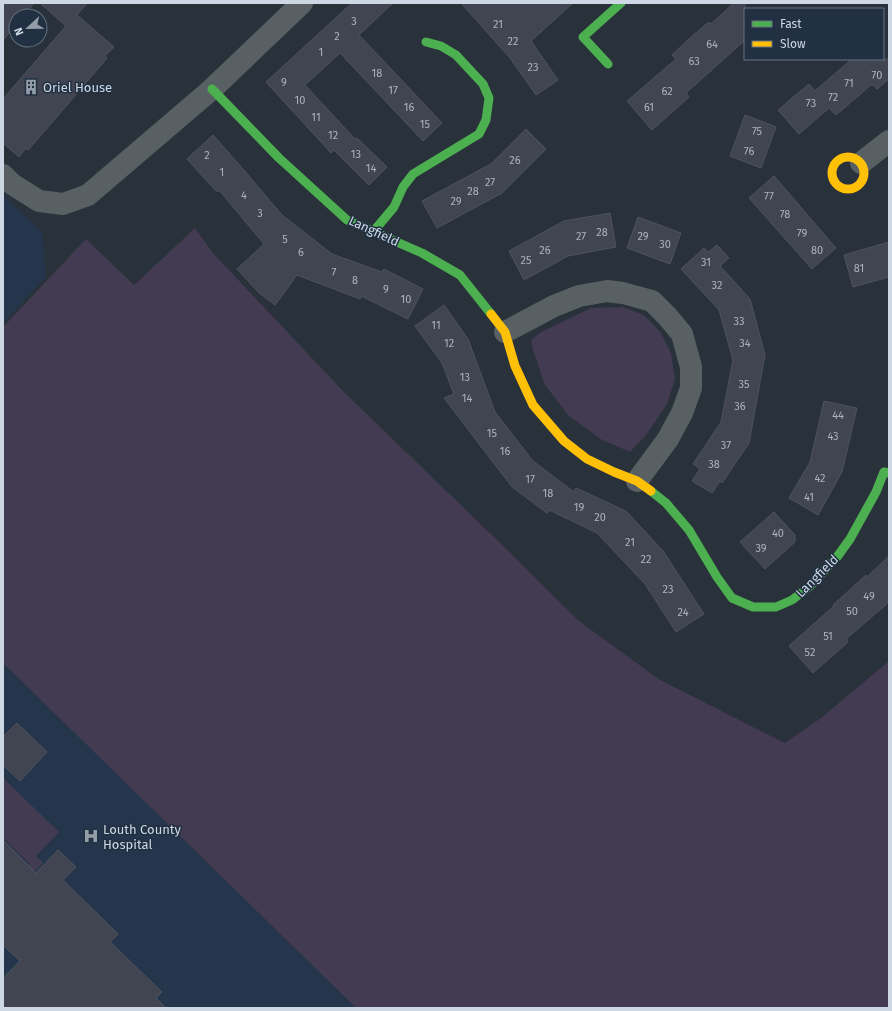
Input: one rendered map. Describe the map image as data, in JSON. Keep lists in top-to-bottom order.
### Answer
{
  "streets": {
    "street": ["Langfield"]
  },
  "places": {
    "building": ["Oriel House"],
    "hospital": ["Louth County Hospital"]
  },
  "house_numbers": [
    "3",
    "21",
    "2",
    "22",
    "64",
    "1",
    "63",
    "23",
    "18",
    "70",
    "9",
    "71",
    "17",
    "62",
    "72",
    "10",
    "73",
    "16",
    "61",
    "11",
    "15",
    "75",
    "12",
    "76",
    "13",
    "2",
    "26",
    "14",
    "1",
    "27",
    "28",
    "4",
    "77",
    "29",
    "3",
    "78",
    "28",
    "79",
    "27",
    "29",
    "5",
    "30",
    "26",
    "80",
    "6",
    "25",
    "31",
    "81",
    "7",
    "8",
    "32",
    "9",
    "10",
    "33",
    "11",
    "12",
    "34",
    "13",
    "35",
    "14",
    "36",
    "44",
    "15",
    "43",
    "37",
    "16",
    "38",
    "42",
    "17",
    "18",
    "41",
    "19",
    "20",
    "40",
    "21",
    "39",
    "22",
    "23",
    "49",
    "50",
    "24",
    "51",
    "52"
  ],
  "legend": ["Fast", "Slow"],
  "north": "left"
}
